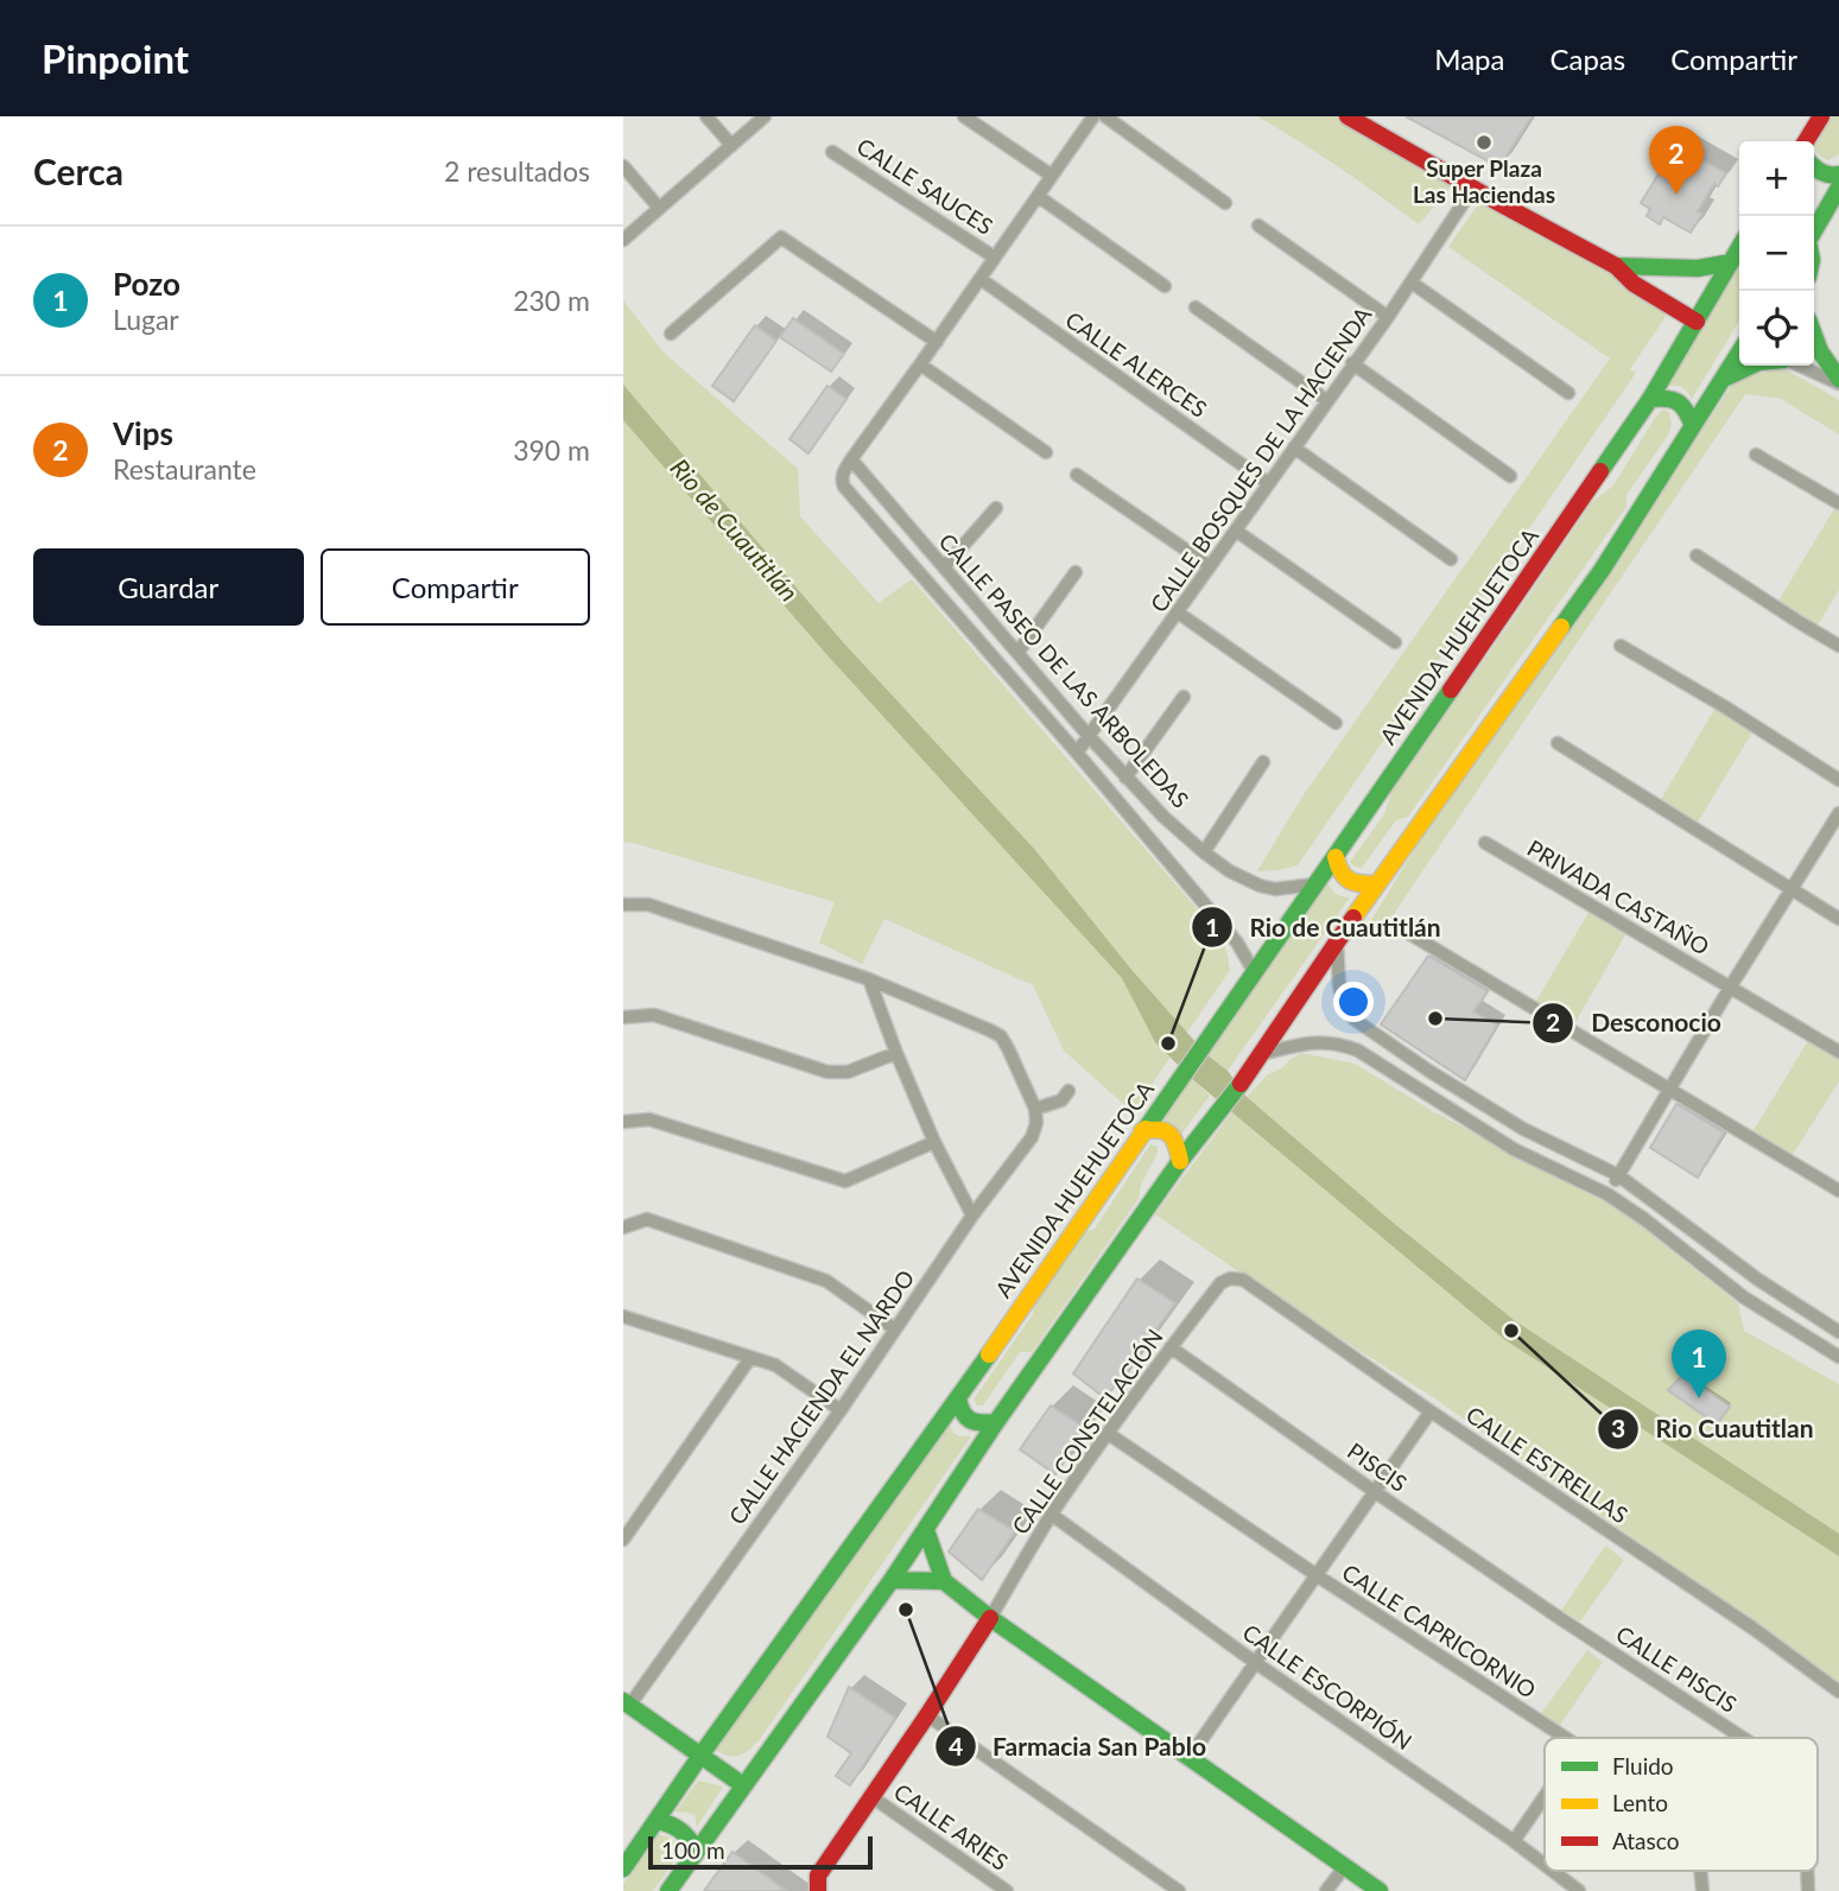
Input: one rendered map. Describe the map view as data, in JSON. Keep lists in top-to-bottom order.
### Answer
{
  "streets": {
    "main road": ["AVENIDA HUEHUETOCA"],
    "street": [
      "CALLE SAUCES",
      "CALLE ALERCES",
      "CALLE BOSQUES DE LA HACIENDA",
      "CALLE PASEO DE LAS ARBOLEDAS",
      "PRIVADA CASTAÑO",
      "CALLE HACIENDA EL NARDO",
      "CALLE CONSTELACIÓN",
      "CALLE ESTRELLAS",
      "PISCIS",
      "CALLE CAPRICORNIO",
      "CALLE PISCIS",
      "CALLE ESCORPIÓN",
      "CALLE ARIES"
    ]
  },
  "crossings": [
    ["CALLE ALERCES", "CALLE BOSQUES DE LA HACIENDA"],
    ["CALLE BOSQUES DE LA HACIENDA", "CALLE PASEO DE LAS ARBOLEDAS"],
    ["AVENIDA HUEHUETOCA", "CALLE PASEO DE LAS ARBOLEDAS"],
    ["CALLE CONSTELACIÓN", "CALLE ESTRELLAS"],
    ["CALLE CONSTELACIÓN", "PISCIS"],
    ["CALLE CONSTELACIÓN", "CALLE CAPRICORNIO"],
    ["CALLE CONSTELACIÓN", "CALLE ESCORPIÓN"],
    ["PISCIS", "CALLE PISCIS"]
  ],
  "water": ["Rio de Cuautitlán"],
  "places": [
    "Super Plaza Las Haciendas",
    "Desconocio",
    "Rio de Cuautitlán",
    "Rio Cuautitlan",
    "Farmacia San Pablo"
  ],
  "legend": ["Fluido", "Lento", "Atasco"],
  "scale_bar": "100 m",
  "page": {
    "header": "Pinpoint",
    "nav": ["Mapa", "Capas", "Compartir"],
    "heading": ["Cerca", "2 resultados"],
    "pins": ["2", "1"],
    "map_buttons": ["+", "−"],
    "list": [
      {
        "mark": "1",
        "name": "Pozo",
        "note": "Lugar",
        "value": "230 m"
      },
      {
        "mark": "2",
        "name": "Vips",
        "note": "Restaurante",
        "value": "390 m"
      }
    ],
    "buttons": ["Guardar", "Compartir"],
    "scale": "100 m"
  }
}
